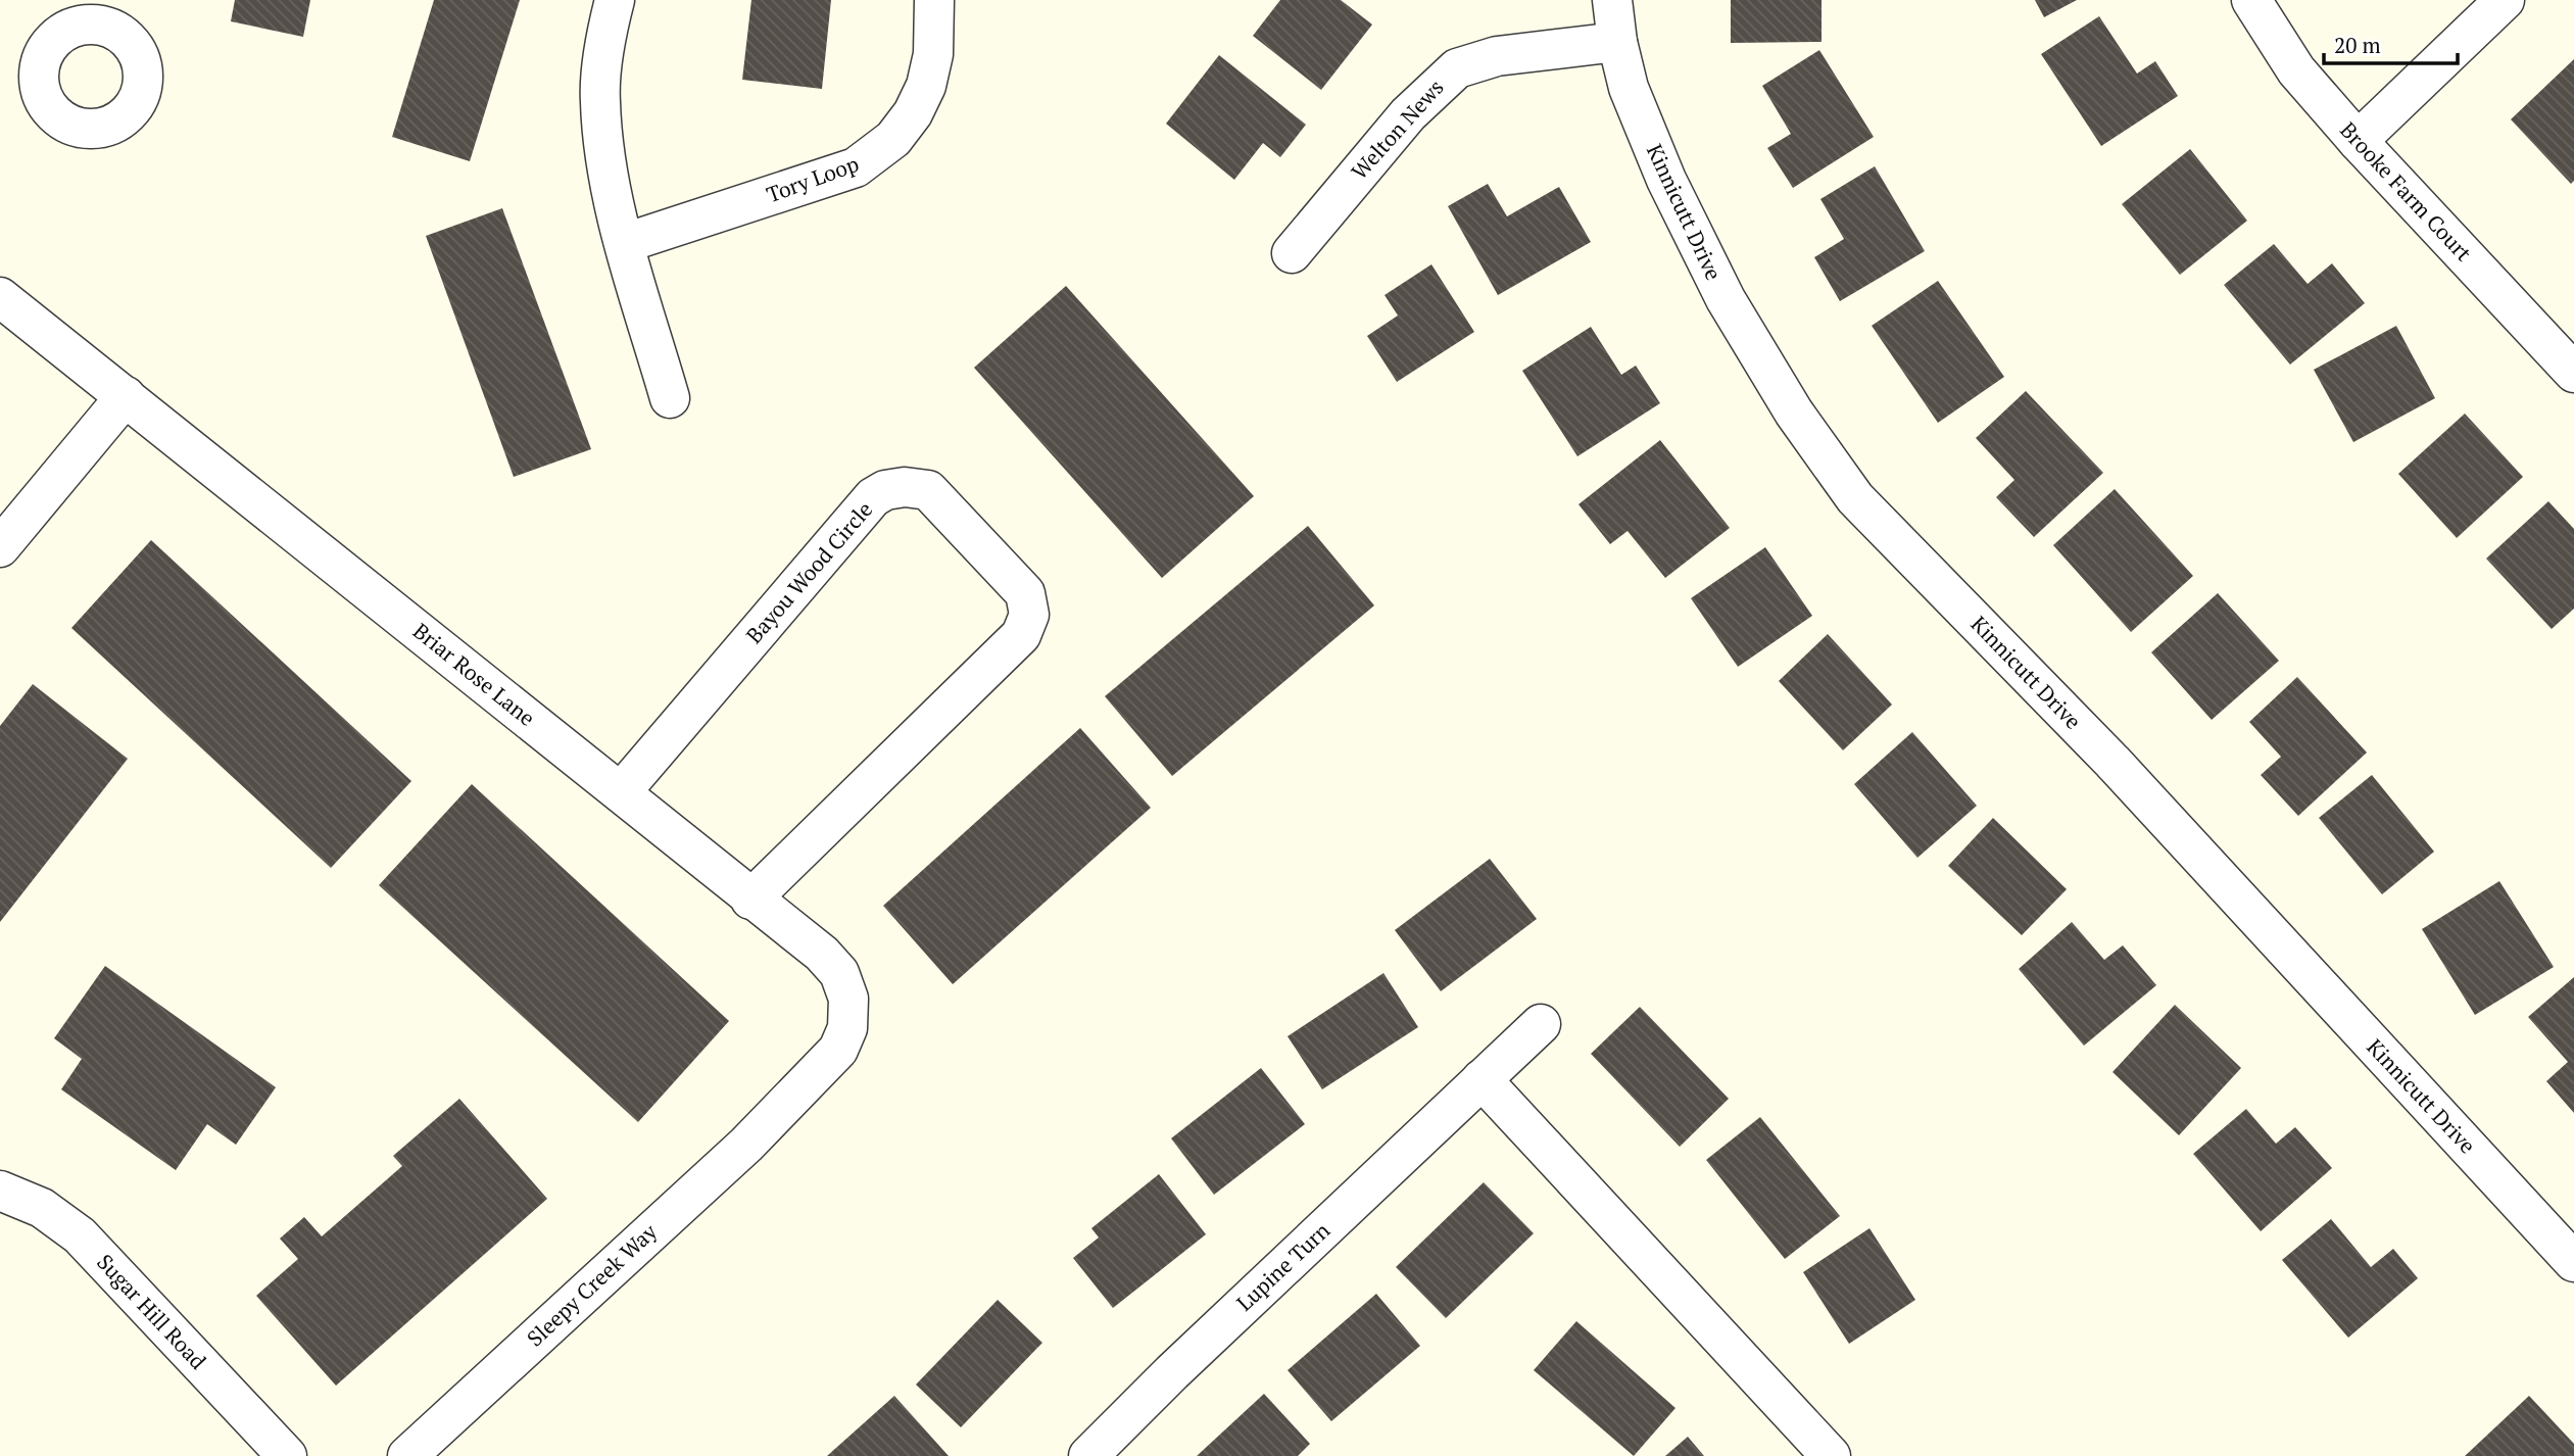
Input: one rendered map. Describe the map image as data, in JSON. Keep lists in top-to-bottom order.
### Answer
{
  "streets": {
    "street": [
      "Welton News",
      "Tory Loop",
      "Brooke Farm Court",
      "Kinnicutt Drive",
      "Bayou Wood Circle",
      "Briar Rose Lane",
      "Lupine Turn",
      "Sleepy Creek Way",
      "Sugar Hill Road"
    ]
  },
  "crossings": [
    ["Welton News", "Kinnicutt Drive"],
    ["Bayou Wood Circle", "Briar Rose Lane"],
    ["Briar Rose Lane", "Sleepy Creek Way"]
  ],
  "scale_bar": "20 m"
}
